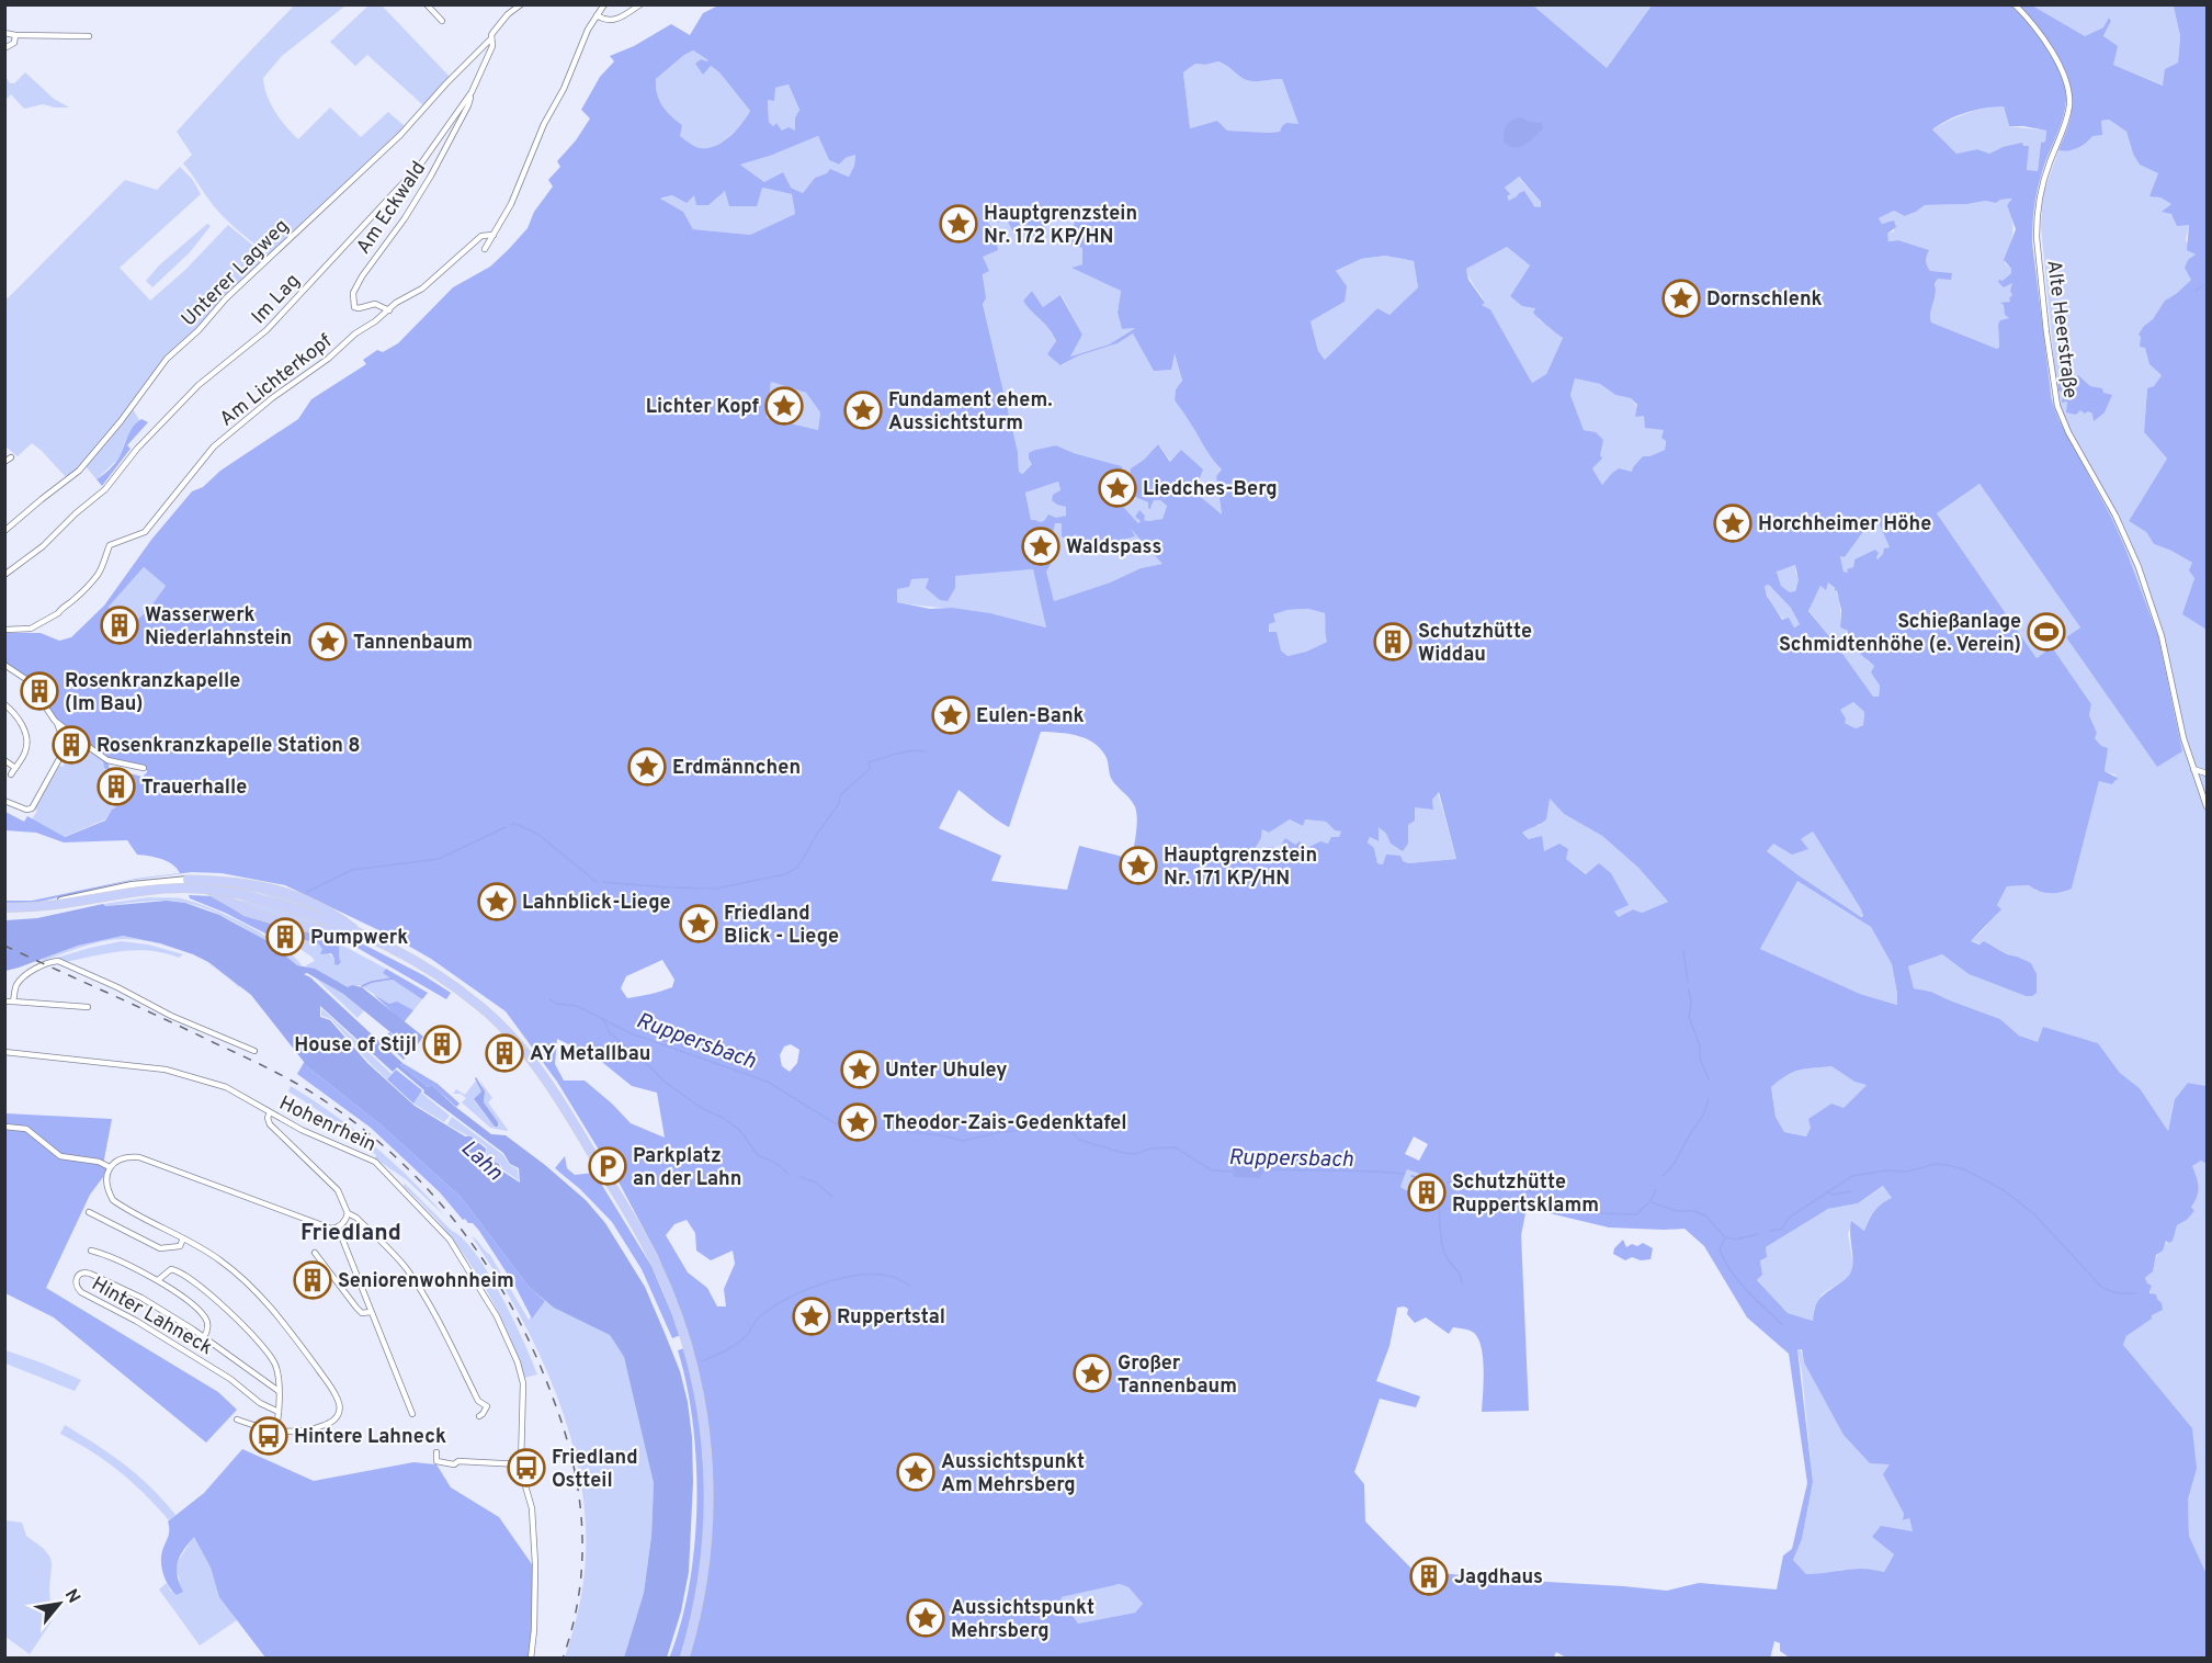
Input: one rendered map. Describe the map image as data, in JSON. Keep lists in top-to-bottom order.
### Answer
{
  "streets": {
    "street": [
      "Am Eckwald",
      "Unterer Lagweg",
      "Im Lag",
      "Alte Heerstraße",
      "Am Lichterkopf",
      "Hohenrhein",
      "Hinter Lahneck"
    ]
  },
  "crossings": [
    ["Am Eckwald", "Im Lag"],
    ["Am Eckwald", "Am Lichterkopf"],
    ["Unterer Lagweg", "Im Lag"]
  ],
  "districts": ["Friedland"],
  "water": ["Ruppersbach", "Lahn"],
  "places": {
    "place": [
      "Hauptgrenzstein Nr. 172 KP/HN",
      "Dornschlenk",
      "Lichter Kopf",
      "Fundament ehem. Aussichtsturm",
      "Liedches-Berg",
      "Horchheimer Höhe",
      "Waldspass",
      "Tannenbaum",
      "Eulen-Bank",
      "Erdmännchen",
      "Hauptgrenzstein Nr. 171 KP/HN",
      "Lahnblick-Liege",
      "Friedland Blick - Liege",
      "Unter Uhuley",
      "Theodor-Zais-Gedenktafel",
      "Ruppertstal",
      "Großer Tannenbaum",
      "Aussichtspunkt Am Mehrsberg",
      "Aussichtspunkt Mehrsberg"
    ],
    "building": [
      "Wasserwerk Niederlahnstein",
      "Schutzhütte Widdau",
      "Rosenkranzkapelle (Im Bau)",
      "Rosenkranzkapelle Station 8",
      "Trauerhalle",
      "Pumpwerk",
      "House of Stijl",
      "AY Metallbau",
      "Schutzhütte Ruppertsklamm",
      "Seniorenwohnheim",
      "Jagdhaus"
    ],
    "sports": ["Schießanlage Schmidtenhöhe (e. Verein)"],
    "parking": ["Parkplatz an der Lahn"],
    "bus stop": ["Hintere Lahneck", "Friedland Ostteil"]
  },
  "north": "top right"
}
